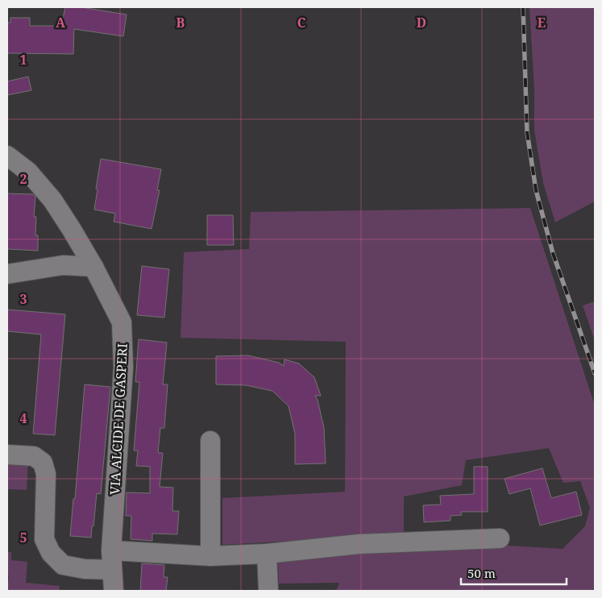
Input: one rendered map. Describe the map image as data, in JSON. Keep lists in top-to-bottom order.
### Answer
{
  "streets": {
    "street": ["VIA ALCIDE DE GASPERI"]
  },
  "scale_bar": "50 m",
  "grid": {
    "columns": [
      "A",
      "B",
      "C",
      "D",
      "E"
    ],
    "rows": [
      "1",
      "2",
      "3",
      "4",
      "5"
    ]
  }
}
